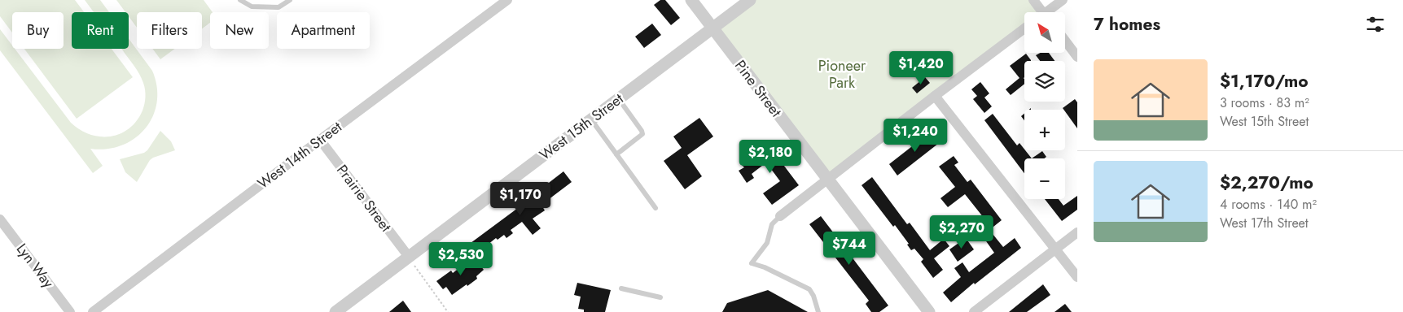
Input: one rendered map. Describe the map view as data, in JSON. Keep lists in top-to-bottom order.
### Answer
{
  "streets": {
    "street": [
      "Pine Street",
      "West 15th Street",
      "West 14th Street",
      "Prairie Street",
      "Lyn Way"
    ]
  },
  "crossings": [
    ["Pine Street", "West 15th Street"],
    ["West 15th Street", "Prairie Street"],
    ["West 14th Street", "Prairie Street"]
  ],
  "parks": ["Pioneer Park"],
  "north": "top left",
  "page": {
    "heading": "7 homes",
    "map_buttons": ["+", "−"],
    "chip": [
      "Buy",
      "Rent",
      "Filters",
      "New",
      "Apartment"
    ],
    "list": [
      {
        "name": "$1,170/mo",
        "note": "3 rooms · 83 m² · West 15th Street"
      },
      {
        "name": "$2,270/mo",
        "note": "4 rooms · 140 m² · West 17th Street"
      }
    ],
    "price": [
      "$1,420",
      "$1,240",
      "$2,180",
      "$1,170",
      "$2,270",
      "$744",
      "$2,530"
    ]
  }
}
